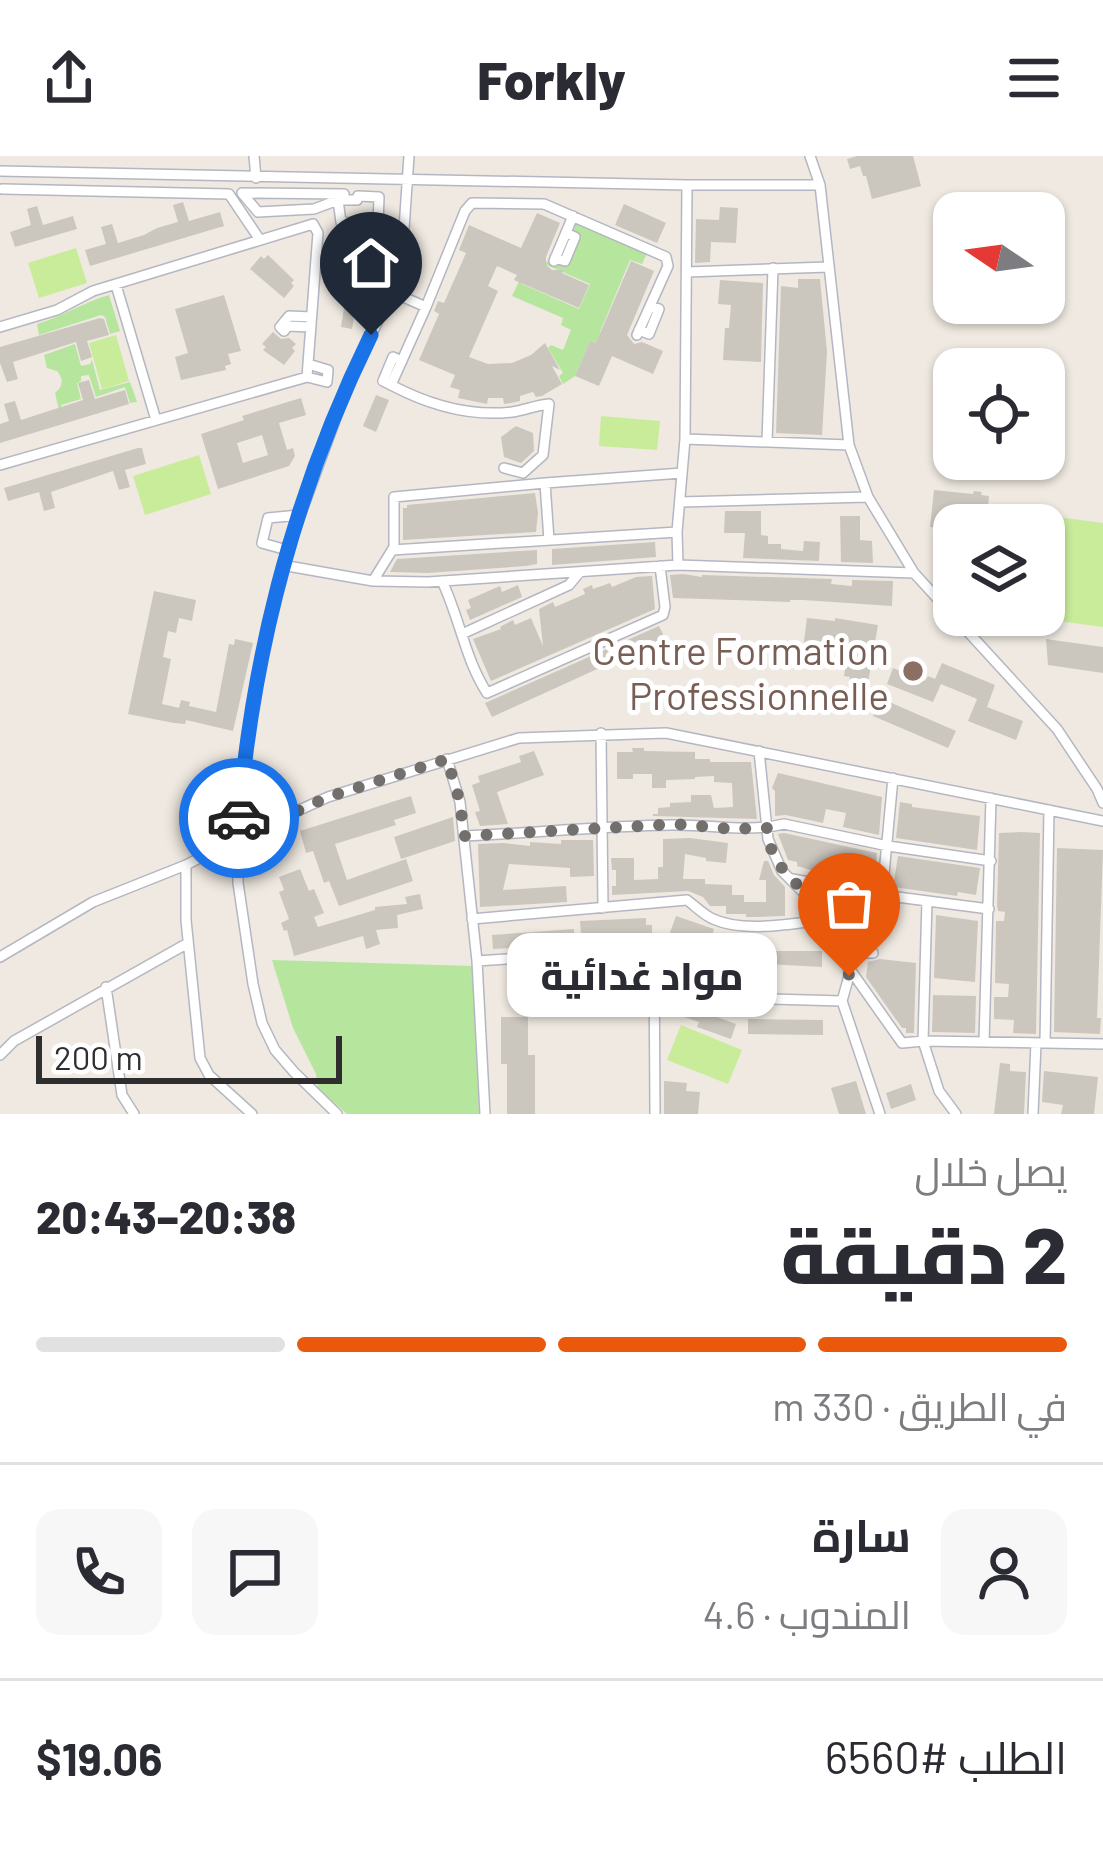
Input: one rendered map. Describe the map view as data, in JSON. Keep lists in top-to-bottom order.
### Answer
{
  "places": ["Centre Formation Professionnelle", "مواد غدائية"],
  "scale_bar": "200 m",
  "north": "left",
  "page": {
    "header": "Forkly",
    "bubble": "مواد غدائية",
    "scale": "200 m",
    "heading": ["2 دقيقة", "يصل خلال", "20:38–20:43"],
    "panel": [
      "سارة",
      "المندوب · 4.6",
      "الطلب #6560",
      "$19.06"
    ],
    "bar": "في الطريق · 330 m"
  }
}
